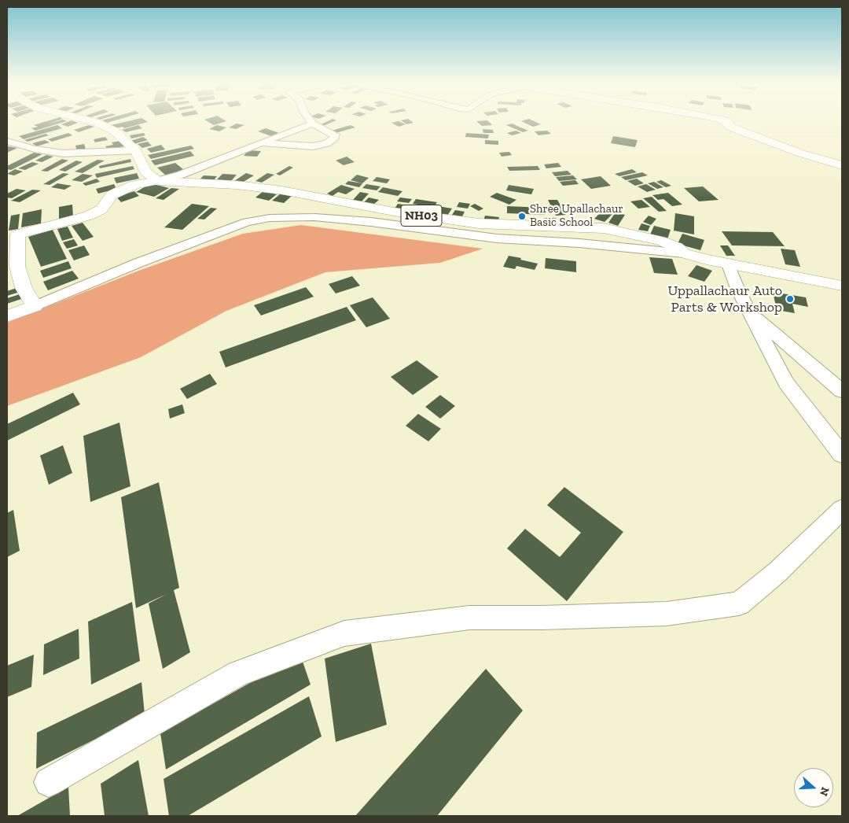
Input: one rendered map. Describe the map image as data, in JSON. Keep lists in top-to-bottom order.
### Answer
{
  "streets": {
    "main road": ["NH03"]
  },
  "places": ["Shree Upallachaur Basic School", "Uppallachaur Auto Parts & Workshop"],
  "north": "right"
}
